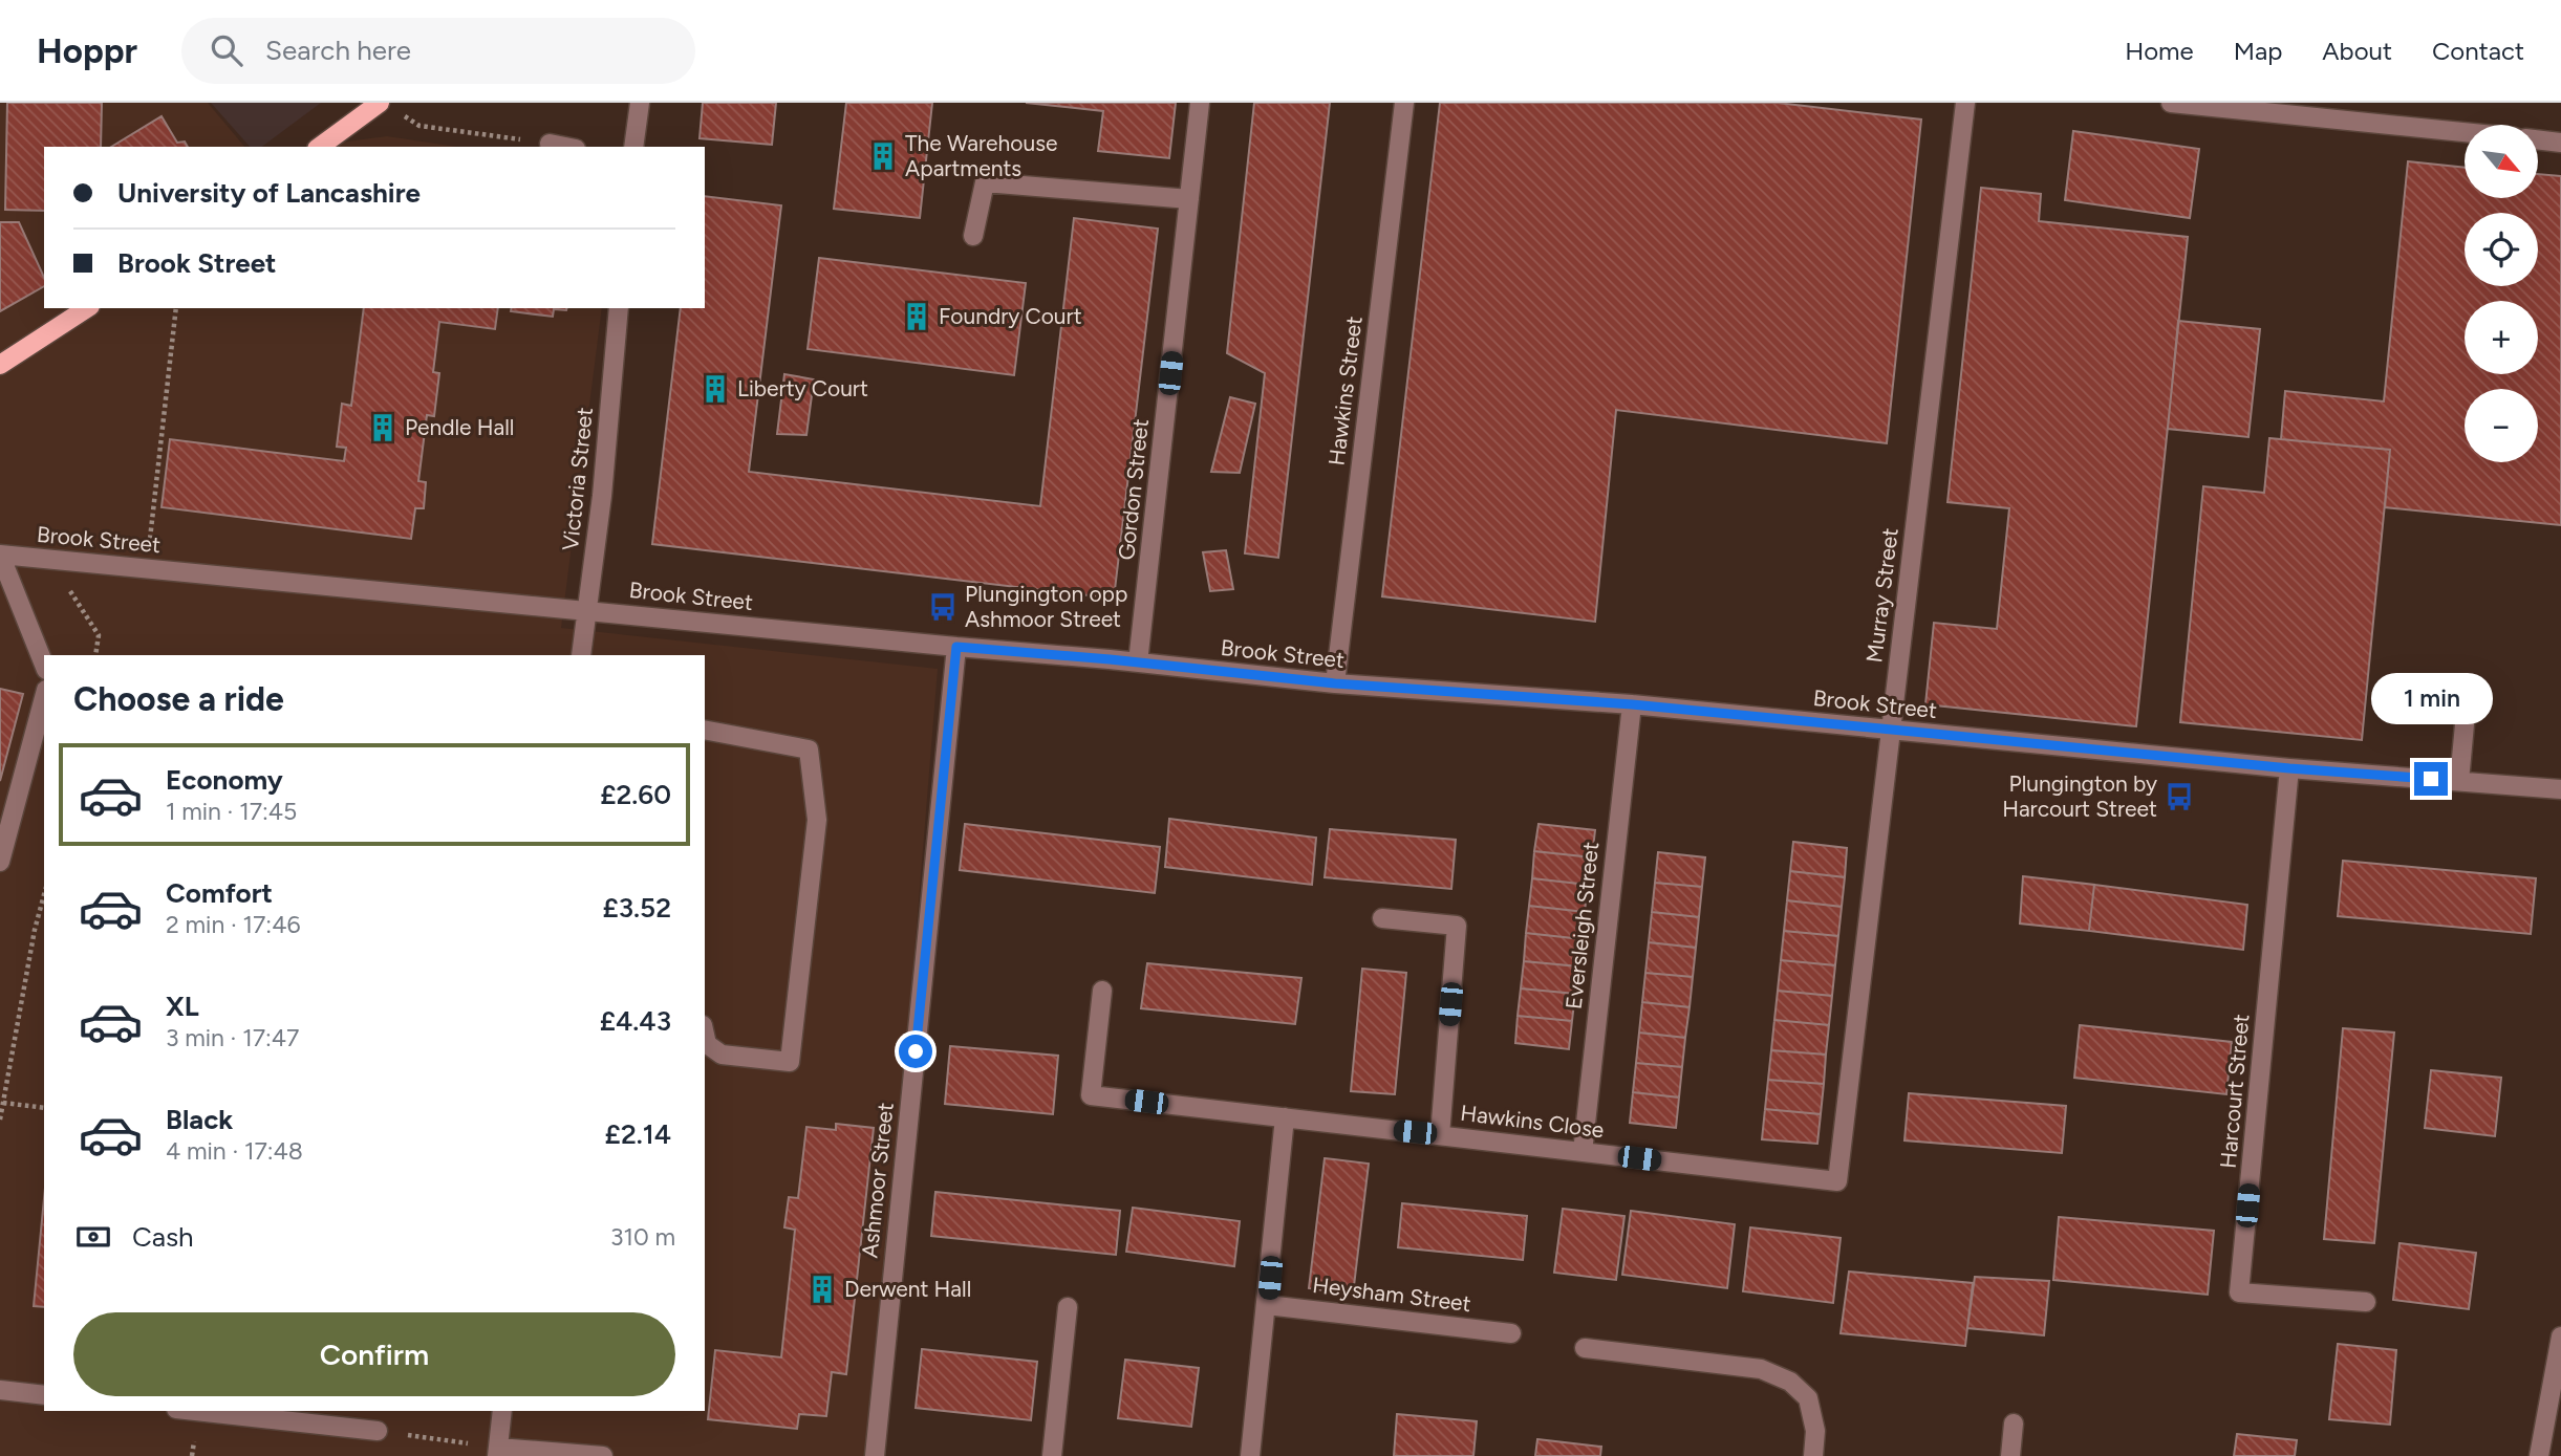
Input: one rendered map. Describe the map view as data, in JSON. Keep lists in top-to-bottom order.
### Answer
{
  "streets": {
    "street": [
      "Hawkins Street",
      "Victoria Street",
      "Gordon Street",
      "Brook Street",
      "Murray Street",
      "Eversleigh Street",
      "Harcourt Street",
      "Hawkins Close",
      "Ashmoor Street",
      "Heysham Street"
    ]
  },
  "crossings": [
    ["Hawkins Street", "Brook Street"],
    ["Victoria Street", "Brook Street"],
    ["Gordon Street", "Brook Street"],
    ["Brook Street", "Murray Street"],
    ["Brook Street", "Eversleigh Street"],
    ["Brook Street", "Harcourt Street"],
    ["Brook Street", "Ashmoor Street"],
    ["Murray Street", "Hawkins Close"],
    ["Eversleigh Street", "Hawkins Close"]
  ],
  "places": {
    "building": [
      "The Warehouse Apartments",
      "Foundry Court",
      "Liberty Court",
      "Pendle Hall",
      "Derwent Hall"
    ],
    "bus stop": ["Plungington opp Ashmoor Street", "Plungington by Harcourt Street"]
  },
  "north": "bottom right",
  "page": {
    "header": "Hoppr",
    "search": "Search here",
    "nav": [
      "Home",
      "Map",
      "About",
      "Contact"
    ],
    "map_buttons": ["+", "−"],
    "banner": ["University of Lancashire", "Brook Street"],
    "heading": "Choose a ride",
    "bubble": "1 min",
    "list": [
      {
        "name": "Economy",
        "note": "1 min · 17:45",
        "value": "£2.60"
      },
      {
        "name": "Comfort",
        "note": "2 min · 17:46",
        "value": "£3.52"
      },
      {
        "name": "XL",
        "note": "3 min · 17:47",
        "value": "£4.43"
      },
      {
        "name": "Black",
        "note": "4 min · 17:48",
        "value": "£2.14"
      }
    ],
    "pay": ["Cash", "310 m"],
    "buttons": "Confirm"
  }
}
